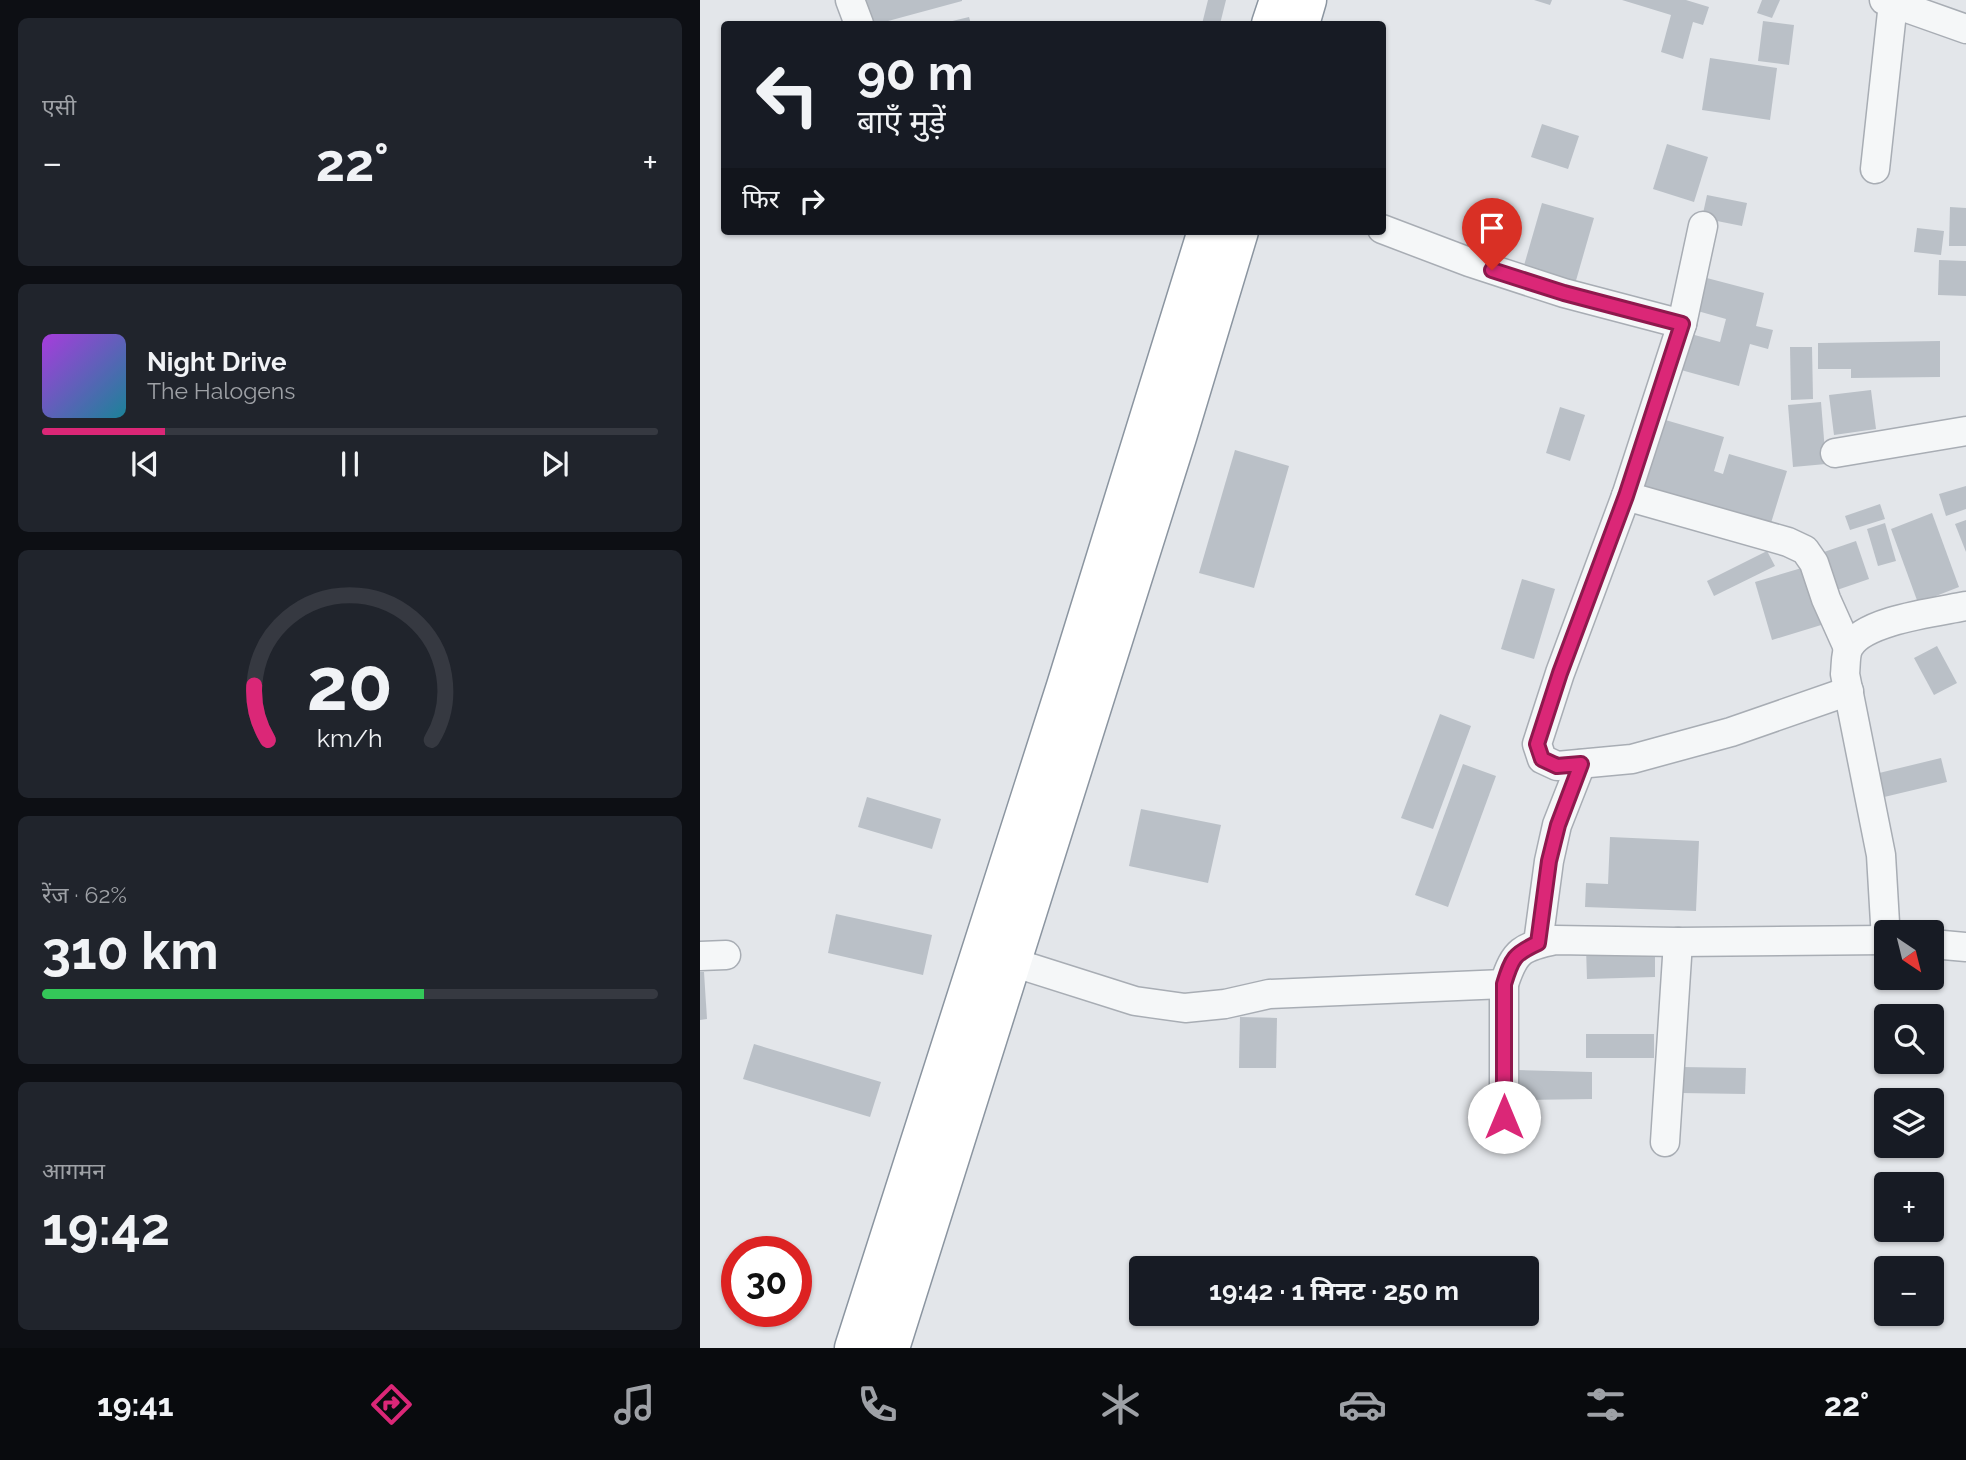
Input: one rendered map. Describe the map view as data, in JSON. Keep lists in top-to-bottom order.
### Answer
{
  "north": "bottom right",
  "page": {
    "tile": [
      "एसी",
      ["रेंज · 62%", "310 km"],
      ["आगमन", "19:42"]
    ],
    "turn": ["90 m", "बाएँ मुड़ें"],
    "heat": ["−", "22°", "+"],
    "then": "फिर",
    "song": ["Night Drive", "The Halogens"],
    "map_buttons": ["+", "−"],
    "limit": "30",
    "trip": "19:42 · 1 मिनट · 250 m",
    "tabs": ["19:41", "22°"],
    "gauge": ["20", "km/h"]
  }
}
